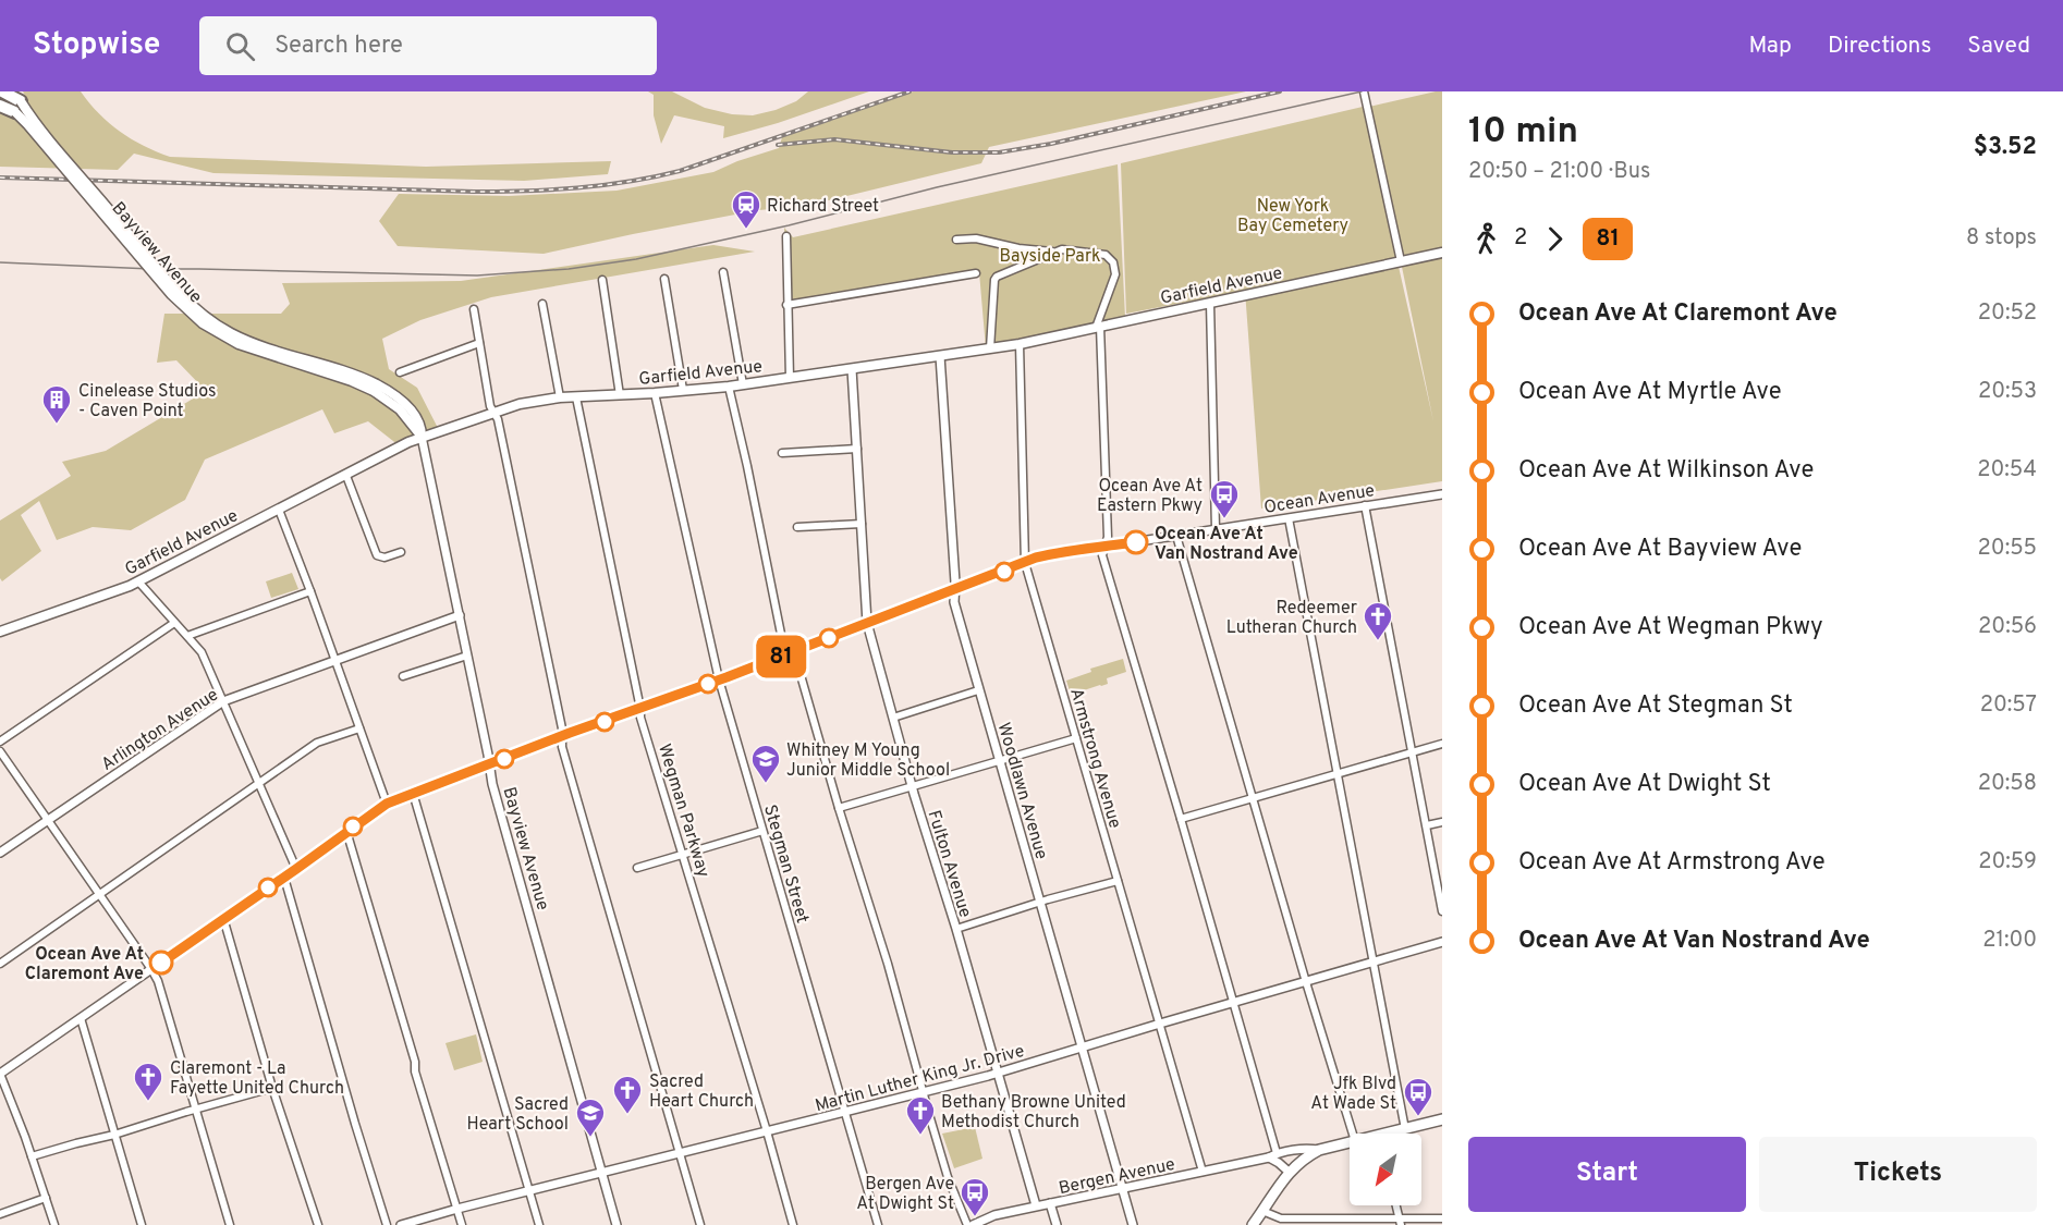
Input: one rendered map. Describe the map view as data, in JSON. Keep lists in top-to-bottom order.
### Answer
{
  "streets": {
    "main road": ["Bayview Avenue", "Garfield Avenue"],
    "street": [
      "Ocean Avenue",
      "Arlington Avenue",
      "Armstrong Avenue",
      "Woodlawn Avenue",
      "Wegman Parkway",
      "Stegman Street",
      "Fulton Avenue",
      "Martin Luther King Jr. Drive",
      "Bergen Avenue"
    ]
  },
  "crossings": [
    ["Bayview Avenue", "Garfield Avenue"],
    ["Bayview Avenue", "Ocean Avenue"],
    ["Bayview Avenue", "Arlington Avenue"],
    ["Bayview Avenue", "Martin Luther King Jr. Drive"],
    ["Garfield Avenue", "Armstrong Avenue"],
    ["Garfield Avenue", "Woodlawn Avenue"],
    ["Garfield Avenue", "Wegman Parkway"],
    ["Garfield Avenue", "Stegman Street"],
    ["Garfield Avenue", "Fulton Avenue"],
    ["Ocean Avenue", "Armstrong Avenue"],
    ["Ocean Avenue", "Woodlawn Avenue"],
    ["Ocean Avenue", "Wegman Parkway"],
    ["Ocean Avenue", "Stegman Street"],
    ["Ocean Avenue", "Fulton Avenue"],
    ["Armstrong Avenue", "Martin Luther King Jr. Drive"],
    ["Armstrong Avenue", "Bergen Avenue"],
    ["Woodlawn Avenue", "Martin Luther King Jr. Drive"],
    ["Woodlawn Avenue", "Bergen Avenue"],
    ["Wegman Parkway", "Martin Luther King Jr. Drive"],
    ["Stegman Street", "Martin Luther King Jr. Drive"],
    ["Fulton Avenue", "Martin Luther King Jr. Drive"],
    ["Fulton Avenue", "Bergen Avenue"]
  ],
  "parks": ["New York Bay Cemetery", "Bayside Park"],
  "places": {
    "station": ["Richard Street"],
    "building": ["Cinelease Studios - Caven Point"],
    "bus stop": ["Ocean Ave At Eastern Pkwy", "Jfk Blvd At Wade St", "Bergen Ave At Dwight St"],
    "other": ["Ocean Ave At Van Nostrand Ave", "Ocean Ave At Claremont Ave"],
    "church": [
      "Redeemer Lutheran Church",
      "Claremont - La Fayette United Church",
      "Sacred Heart Church",
      "Bethany Browne United Methodist Church"
    ],
    "school or university": ["Whitney M Young Junior Middle School", "Sacred Heart School"]
  },
  "lines": ["bus line 81"],
  "north": "bottom left",
  "page": {
    "header": "Stopwise",
    "search": "Search here",
    "nav": ["Map", "Directions", "Saved"],
    "on_map": "81",
    "heading": ["10 min", "20:50 – 21:00 · Bus", "$3.52"],
    "legs": ["2", "81", "8 stops"],
    "list": [
      {
        "name": "Ocean Ave At Claremont Ave",
        "value": "20:52"
      },
      {
        "name": "Ocean Ave At Myrtle Ave",
        "value": "20:53"
      },
      {
        "name": "Ocean Ave At Wilkinson Ave",
        "value": "20:54"
      },
      {
        "name": "Ocean Ave At Bayview Ave",
        "value": "20:55"
      },
      {
        "name": "Ocean Ave At Wegman Pkwy",
        "value": "20:56"
      },
      {
        "name": "Ocean Ave At Stegman St",
        "value": "20:57"
      },
      {
        "name": "Ocean Ave At Dwight St",
        "value": "20:58"
      },
      {
        "name": "Ocean Ave At Armstrong Ave",
        "value": "20:59"
      },
      {
        "name": "Ocean Ave At Van Nostrand Ave",
        "value": "21:00"
      }
    ],
    "buttons": ["Start", "Tickets"]
  }
}
